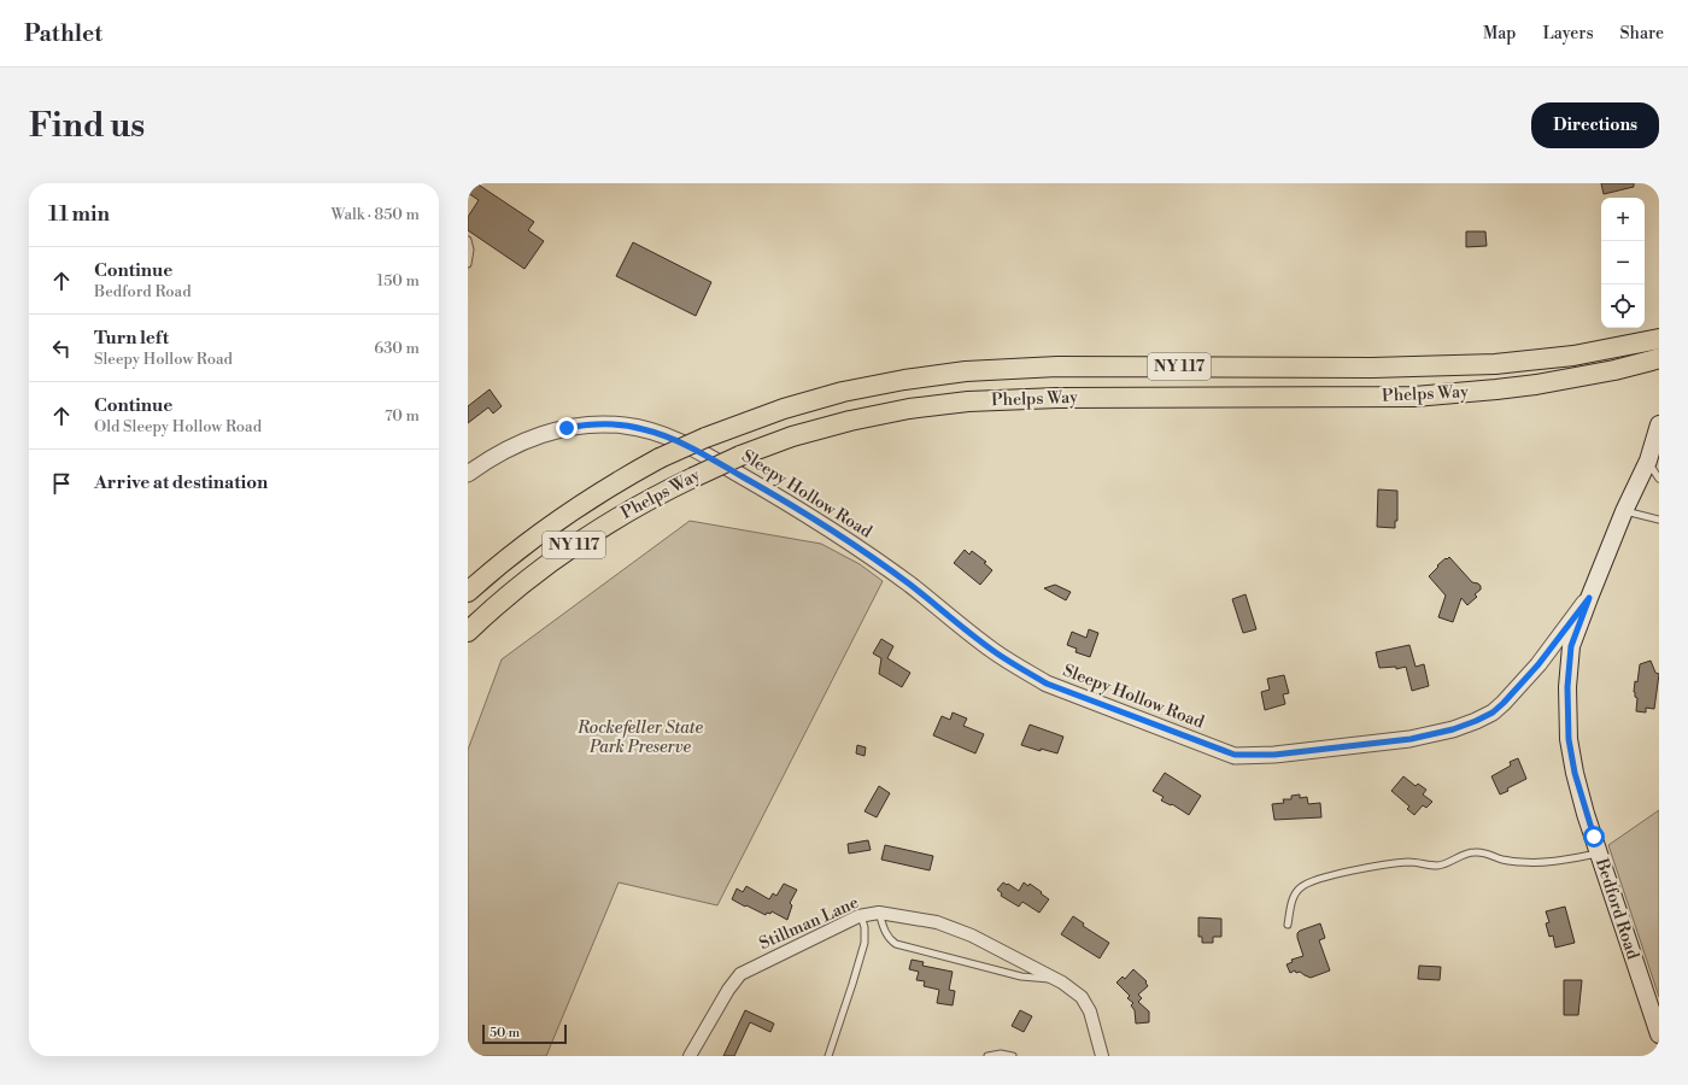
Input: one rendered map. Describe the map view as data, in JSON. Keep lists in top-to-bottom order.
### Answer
{
  "streets": {
    "main road": ["NY 117", "Phelps Way", "Bedford Road"],
    "street": ["Sleepy Hollow Road", "Stillman Lane"]
  },
  "crossings": [
    ["Sleepy Hollow Road", "Bedford Road"]
  ],
  "parks": ["Rockefeller State Park Preserve"],
  "scale_bar": "50 m",
  "page": {
    "header": "Pathlet",
    "nav": ["Map", "Layers", "Share"],
    "buttons": "Directions",
    "title": "Find us",
    "heading": ["11 min", "Walk · 850 m"],
    "map_buttons": ["+", "−"],
    "list": [
      ["Continue", "Bedford Road", "150 m"],
      ["Turn left", "Sleepy Hollow Road", "630 m"],
      ["Continue", "Old Sleepy Hollow Road", "70 m"],
      "Arrive at destination"
    ],
    "scale": "50 m"
  }
}
